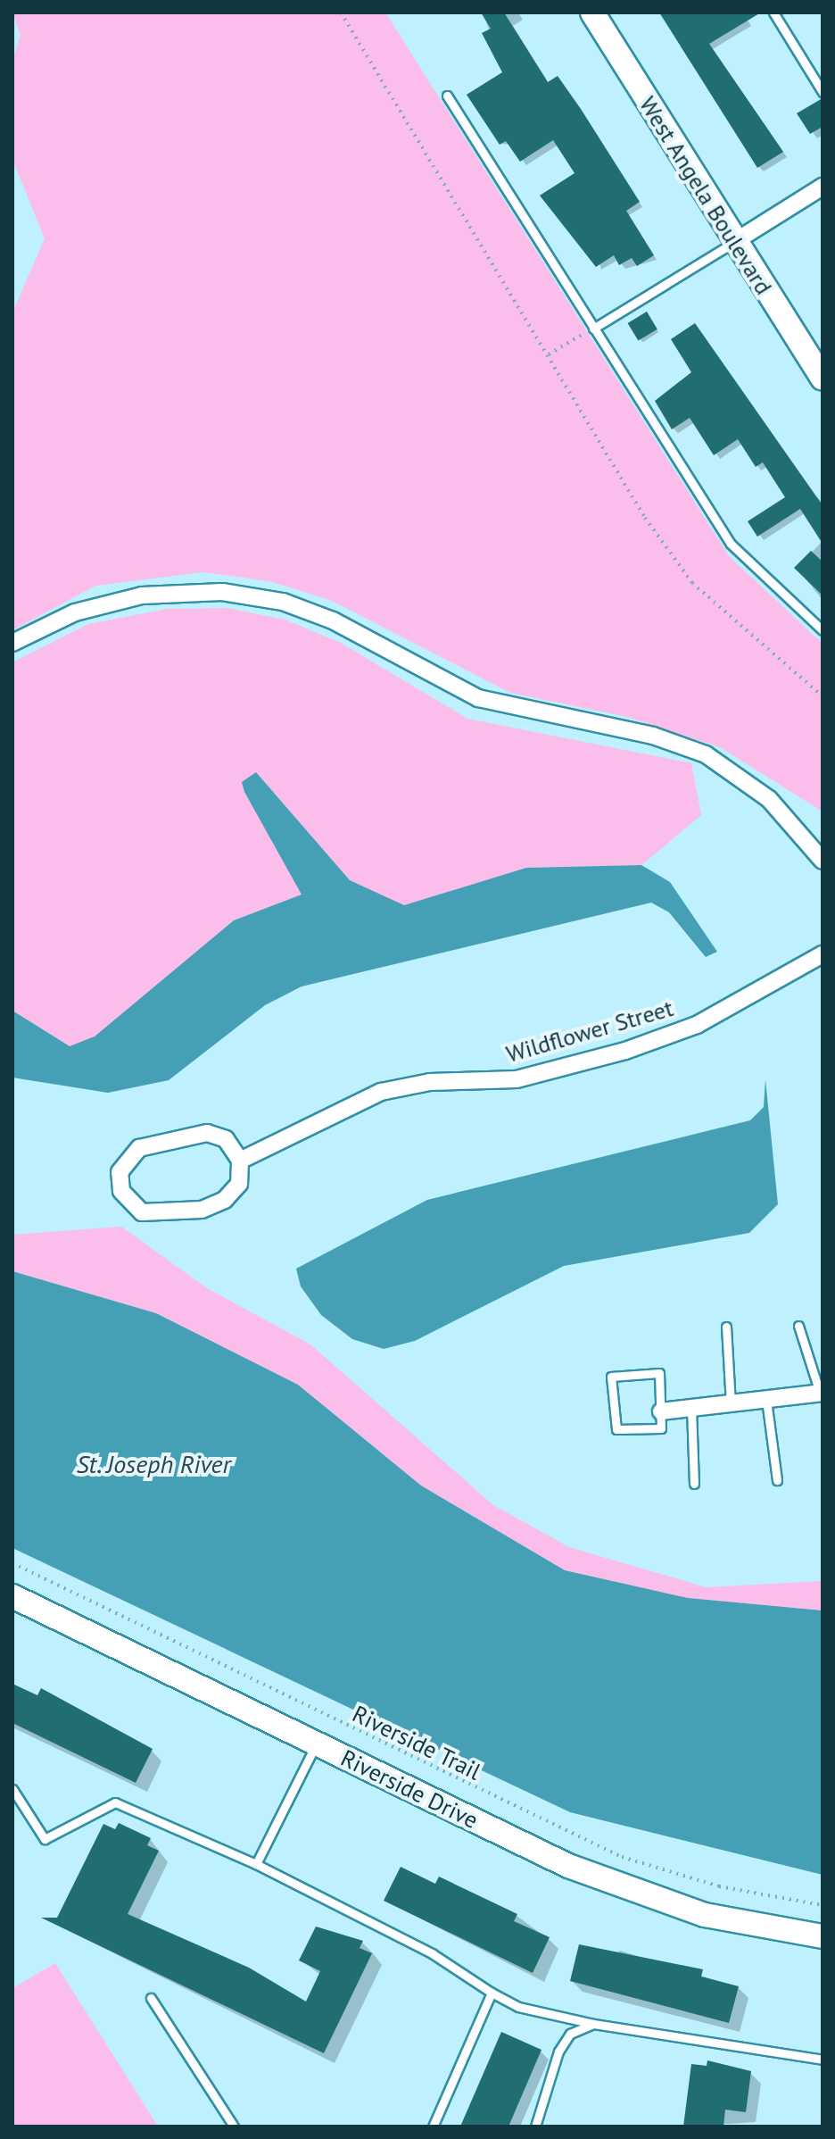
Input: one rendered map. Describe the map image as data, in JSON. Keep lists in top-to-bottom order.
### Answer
{
  "streets": {
    "street": ["West Angela Boulevard", "Wildflower Street", "Riverside Drive"],
    "path": ["Riverside Trail"]
  },
  "water": ["St. Joseph River"]
}
